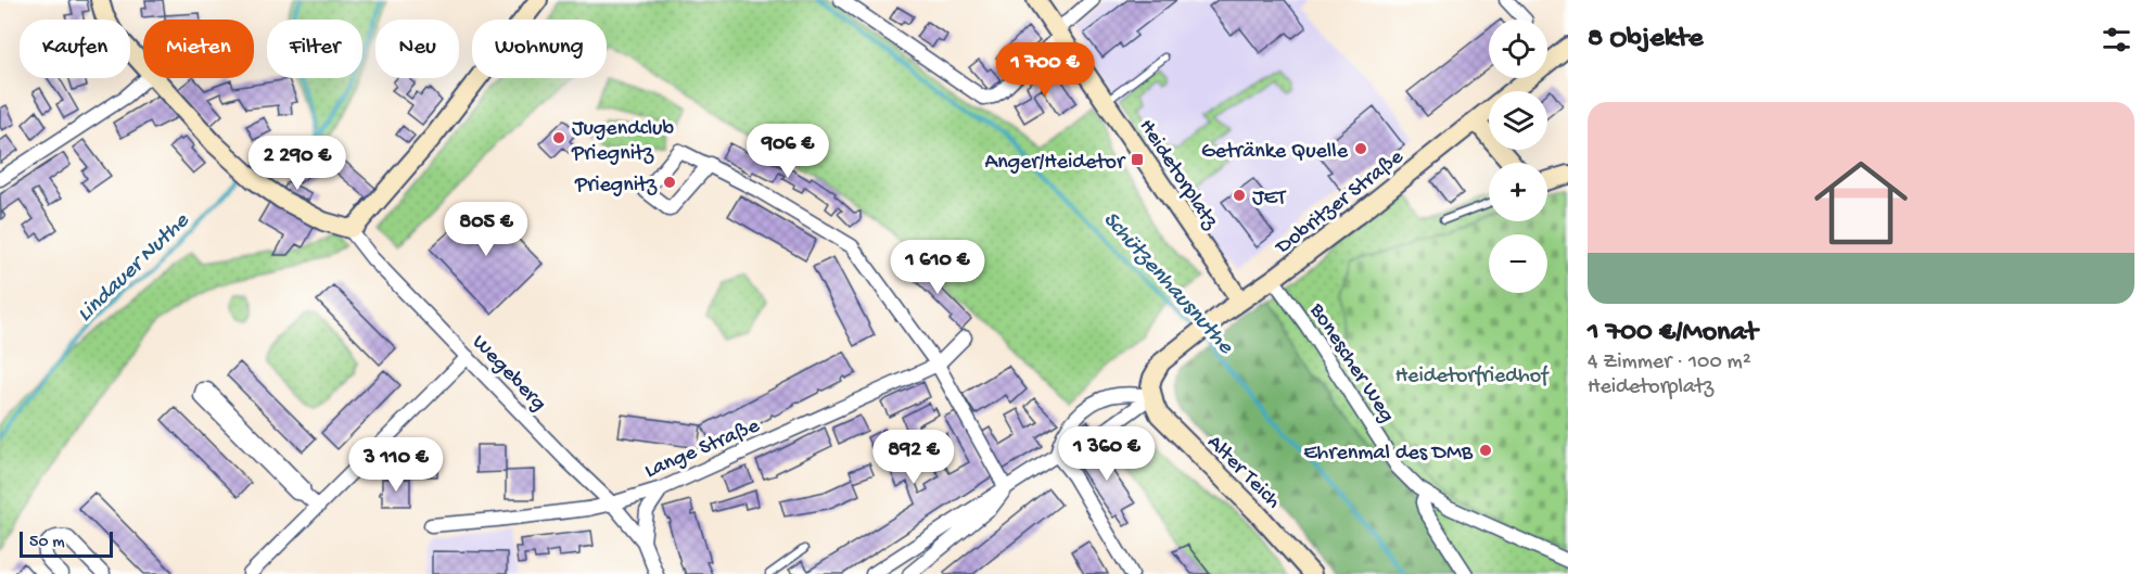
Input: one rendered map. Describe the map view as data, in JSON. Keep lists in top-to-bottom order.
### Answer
{
  "streets": {
    "street": [
      "Heidetorplatz",
      "Dobritzer Straße",
      "Bonescher Weg",
      "Wegeberg",
      "Lange Straße",
      "Alter Teich"
    ]
  },
  "crossings": [
    ["Heidetorplatz", "Dobritzer Straße"],
    ["Dobritzer Straße", "Bonescher Weg"],
    ["Dobritzer Straße", "Alter Teich"],
    ["Wegeberg", "Lange Straße"]
  ],
  "water": ["Lindauer Nuthe", "Schützenhausnuthe"],
  "parks": ["Heidetorfriedhof"],
  "places": {
    "other": [
      "Jugendclub Priegnitz",
      "Getränke Quelle",
      "Priegnitz",
      "JET",
      "Ehrenmal des DMB"
    ],
    "transit": ["Anger/Heidetor"]
  },
  "scale_bar": "50 m",
  "page": {
    "heading": "8 Objekte",
    "map_buttons": ["+", "−"],
    "chip": [
      "Kaufen",
      "Mieten",
      "Filter",
      "Neu",
      "Wohnung"
    ],
    "price": [
      "1 700 €",
      "906 €",
      "2 290 €",
      "805 €",
      "1 610 €",
      "1 360 €",
      "892 €",
      "3 110 €"
    ],
    "list": [
      {
        "name": "1 700 €/Monat",
        "note": "4 Zimmer · 100 m² · Heidetorplatz"
      }
    ],
    "scale": "50 m"
  }
}
